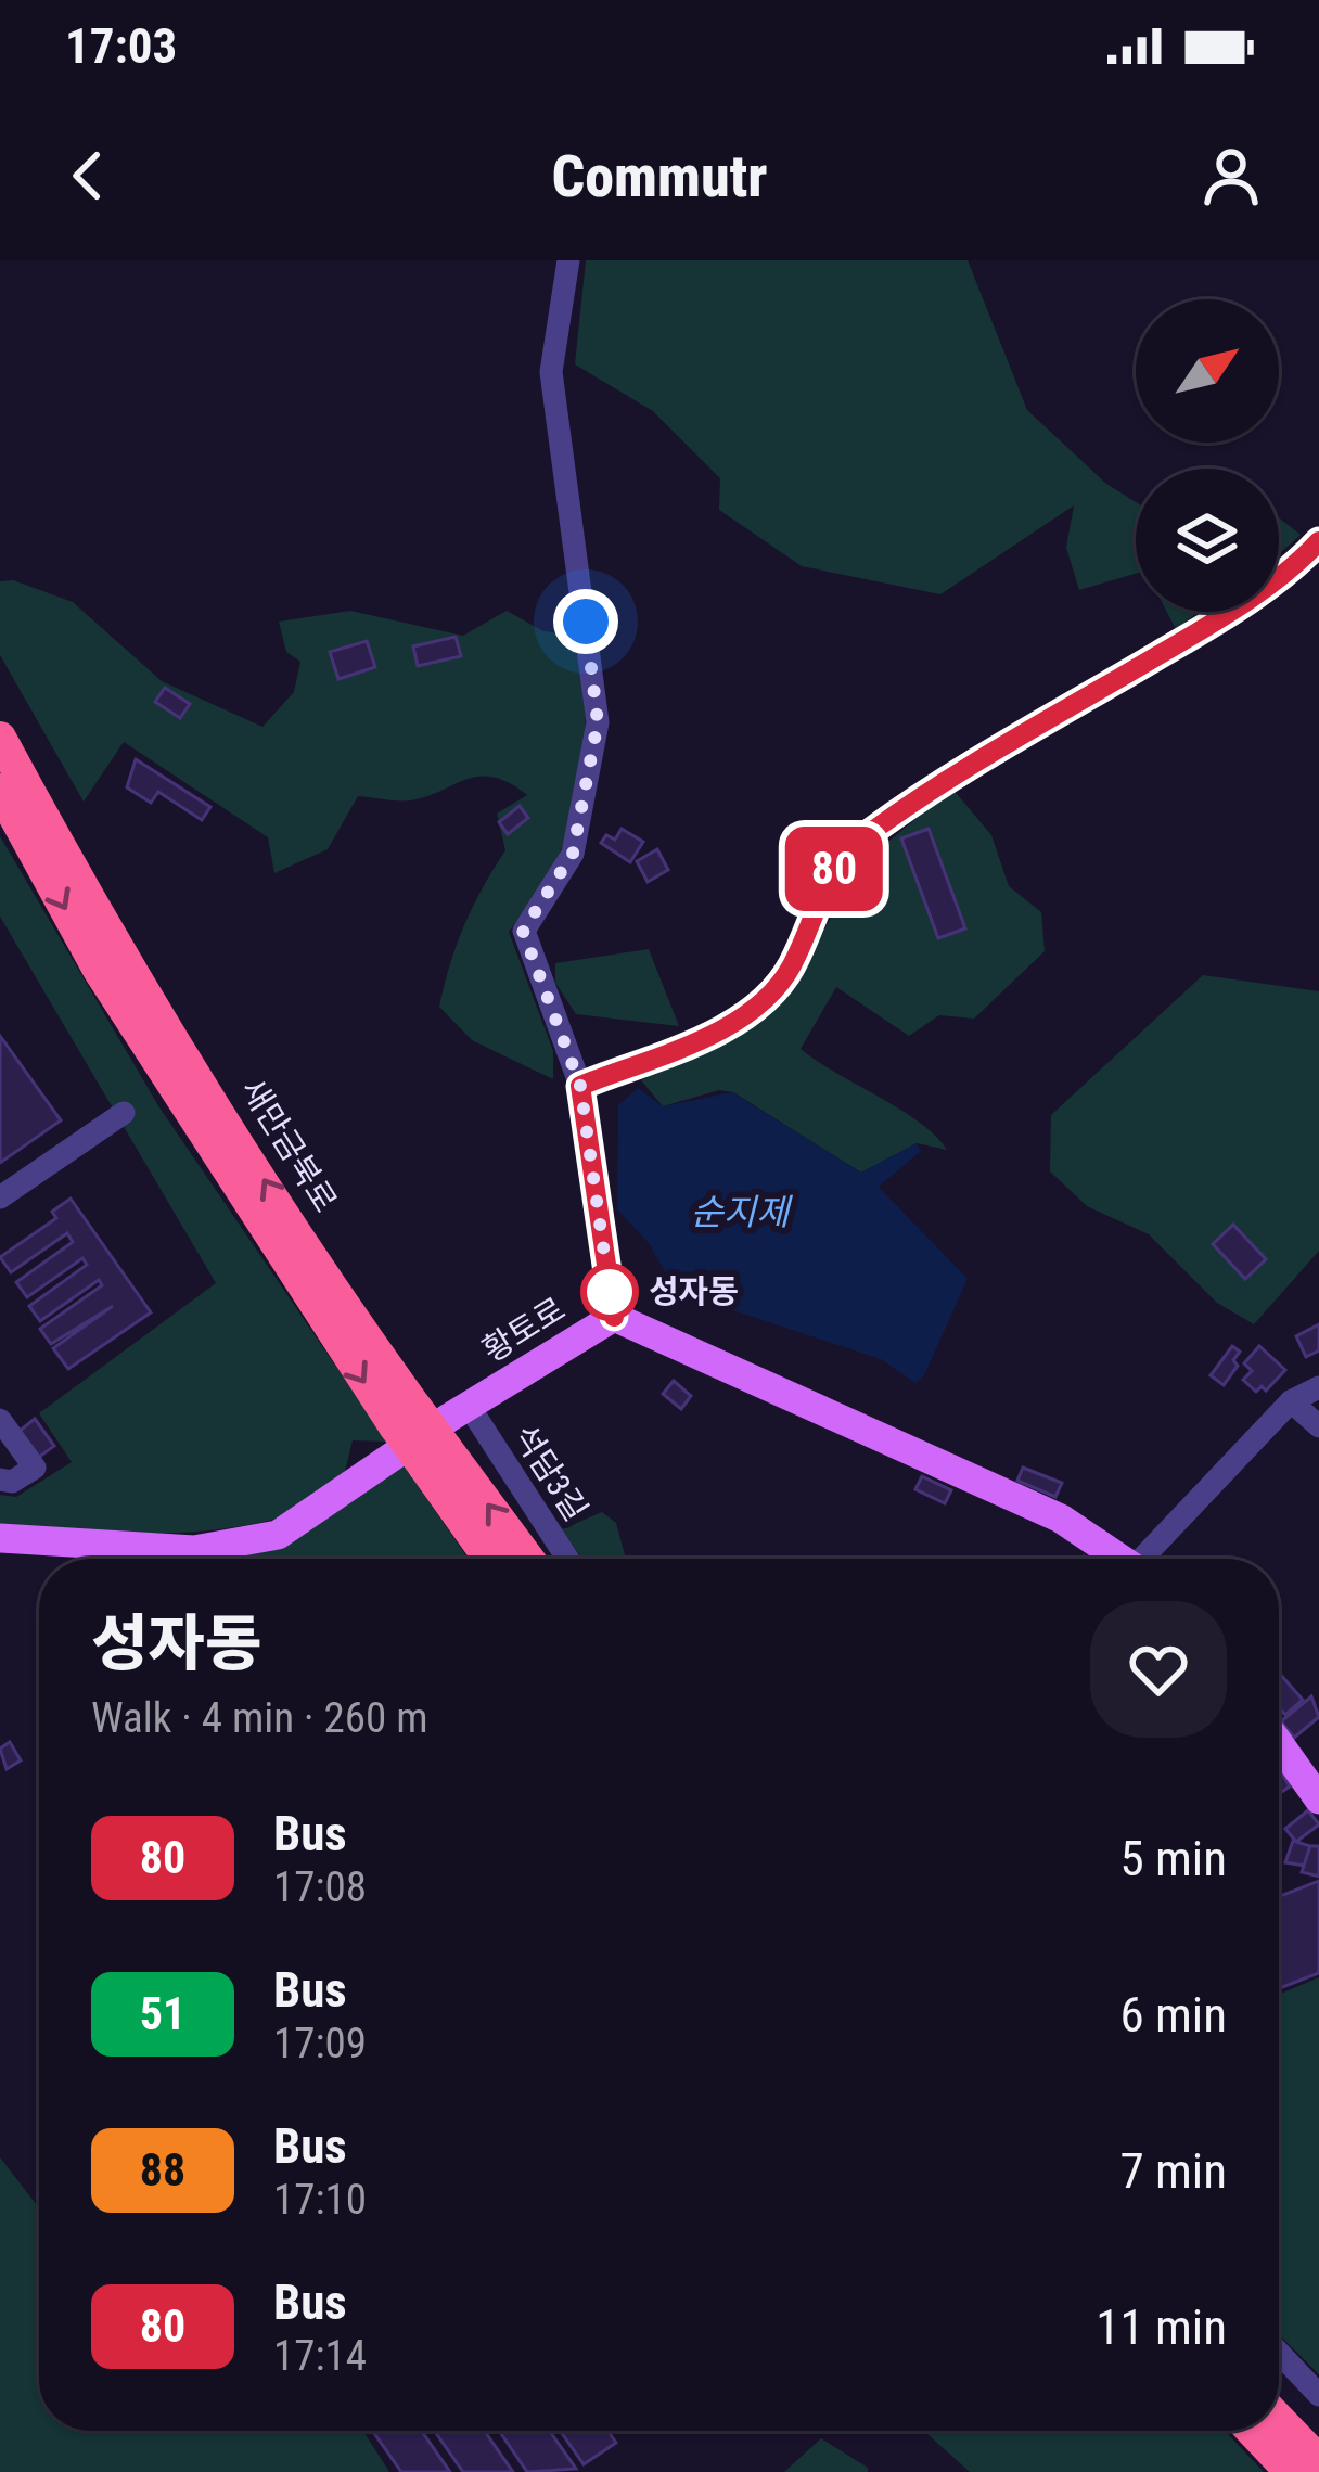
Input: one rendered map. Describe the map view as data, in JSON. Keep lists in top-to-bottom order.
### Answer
{
  "streets": {
    "highway": ["새만금북로"],
    "main road": ["황토로"],
    "street": ["석담3길"]
  },
  "crossings": [
    ["황토로", "석담3길"]
  ],
  "water": ["순지제"],
  "places": ["성자동"],
  "lines": ["bus line 80"],
  "north": "top right",
  "page": {
    "status": "17:03",
    "header": "Commutr",
    "on_map": "80",
    "heading": ["성자동", "Walk · 4 min · 260 m"],
    "list": [
      {
        "mark": "80",
        "name": "Bus",
        "note": "17:08",
        "value": "5 min"
      },
      {
        "mark": "51",
        "name": "Bus",
        "note": "17:09",
        "value": "6 min"
      },
      {
        "mark": "88",
        "name": "Bus",
        "note": "17:10",
        "value": "7 min"
      },
      {
        "mark": "80",
        "name": "Bus",
        "note": "17:14",
        "value": "11 min"
      }
    ]
  }
}
